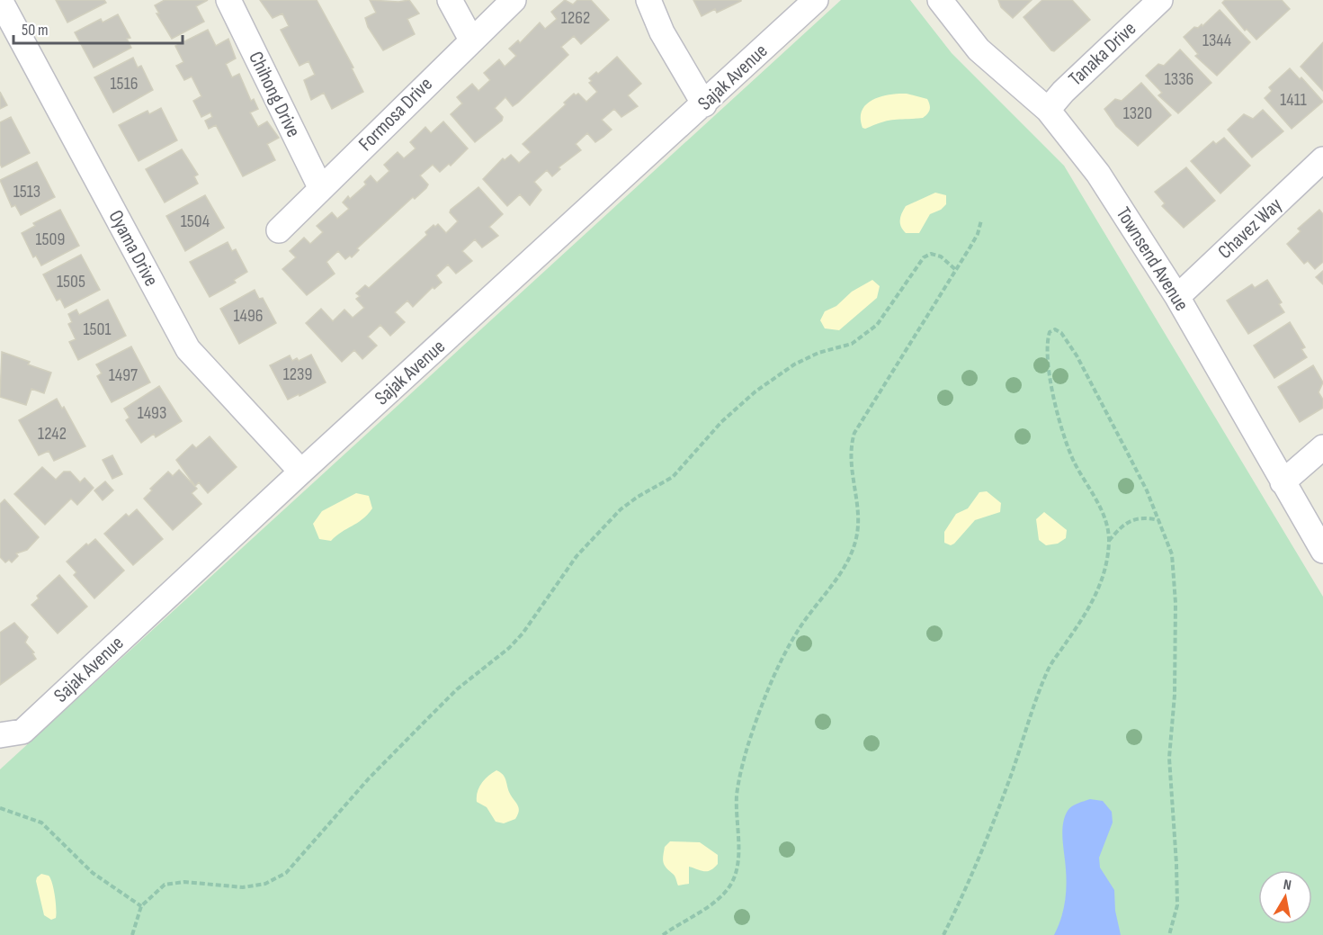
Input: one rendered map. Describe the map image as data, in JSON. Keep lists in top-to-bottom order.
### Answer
{
  "streets": {
    "street": [
      "Tanaka Drive",
      "Sajak Avenue",
      "Chihong Drive",
      "Formosa Drive",
      "Chavez Way",
      "Oyama Drive",
      "Townsend Avenue"
    ]
  },
  "crossings": [
    ["Tanaka Drive", "Townsend Avenue"],
    ["Sajak Avenue", "Oyama Drive"],
    ["Chihong Drive", "Formosa Drive"],
    ["Chavez Way", "Townsend Avenue"]
  ],
  "house_numbers": [
    "1262",
    "1344",
    "1336",
    "1516",
    "1411",
    "1320",
    "1513",
    "1504",
    "1509",
    "1505",
    "1496",
    "1501",
    "1239",
    "1497",
    "1493",
    "1242"
  ],
  "scale_bar": "50 m",
  "north": "top"
}
